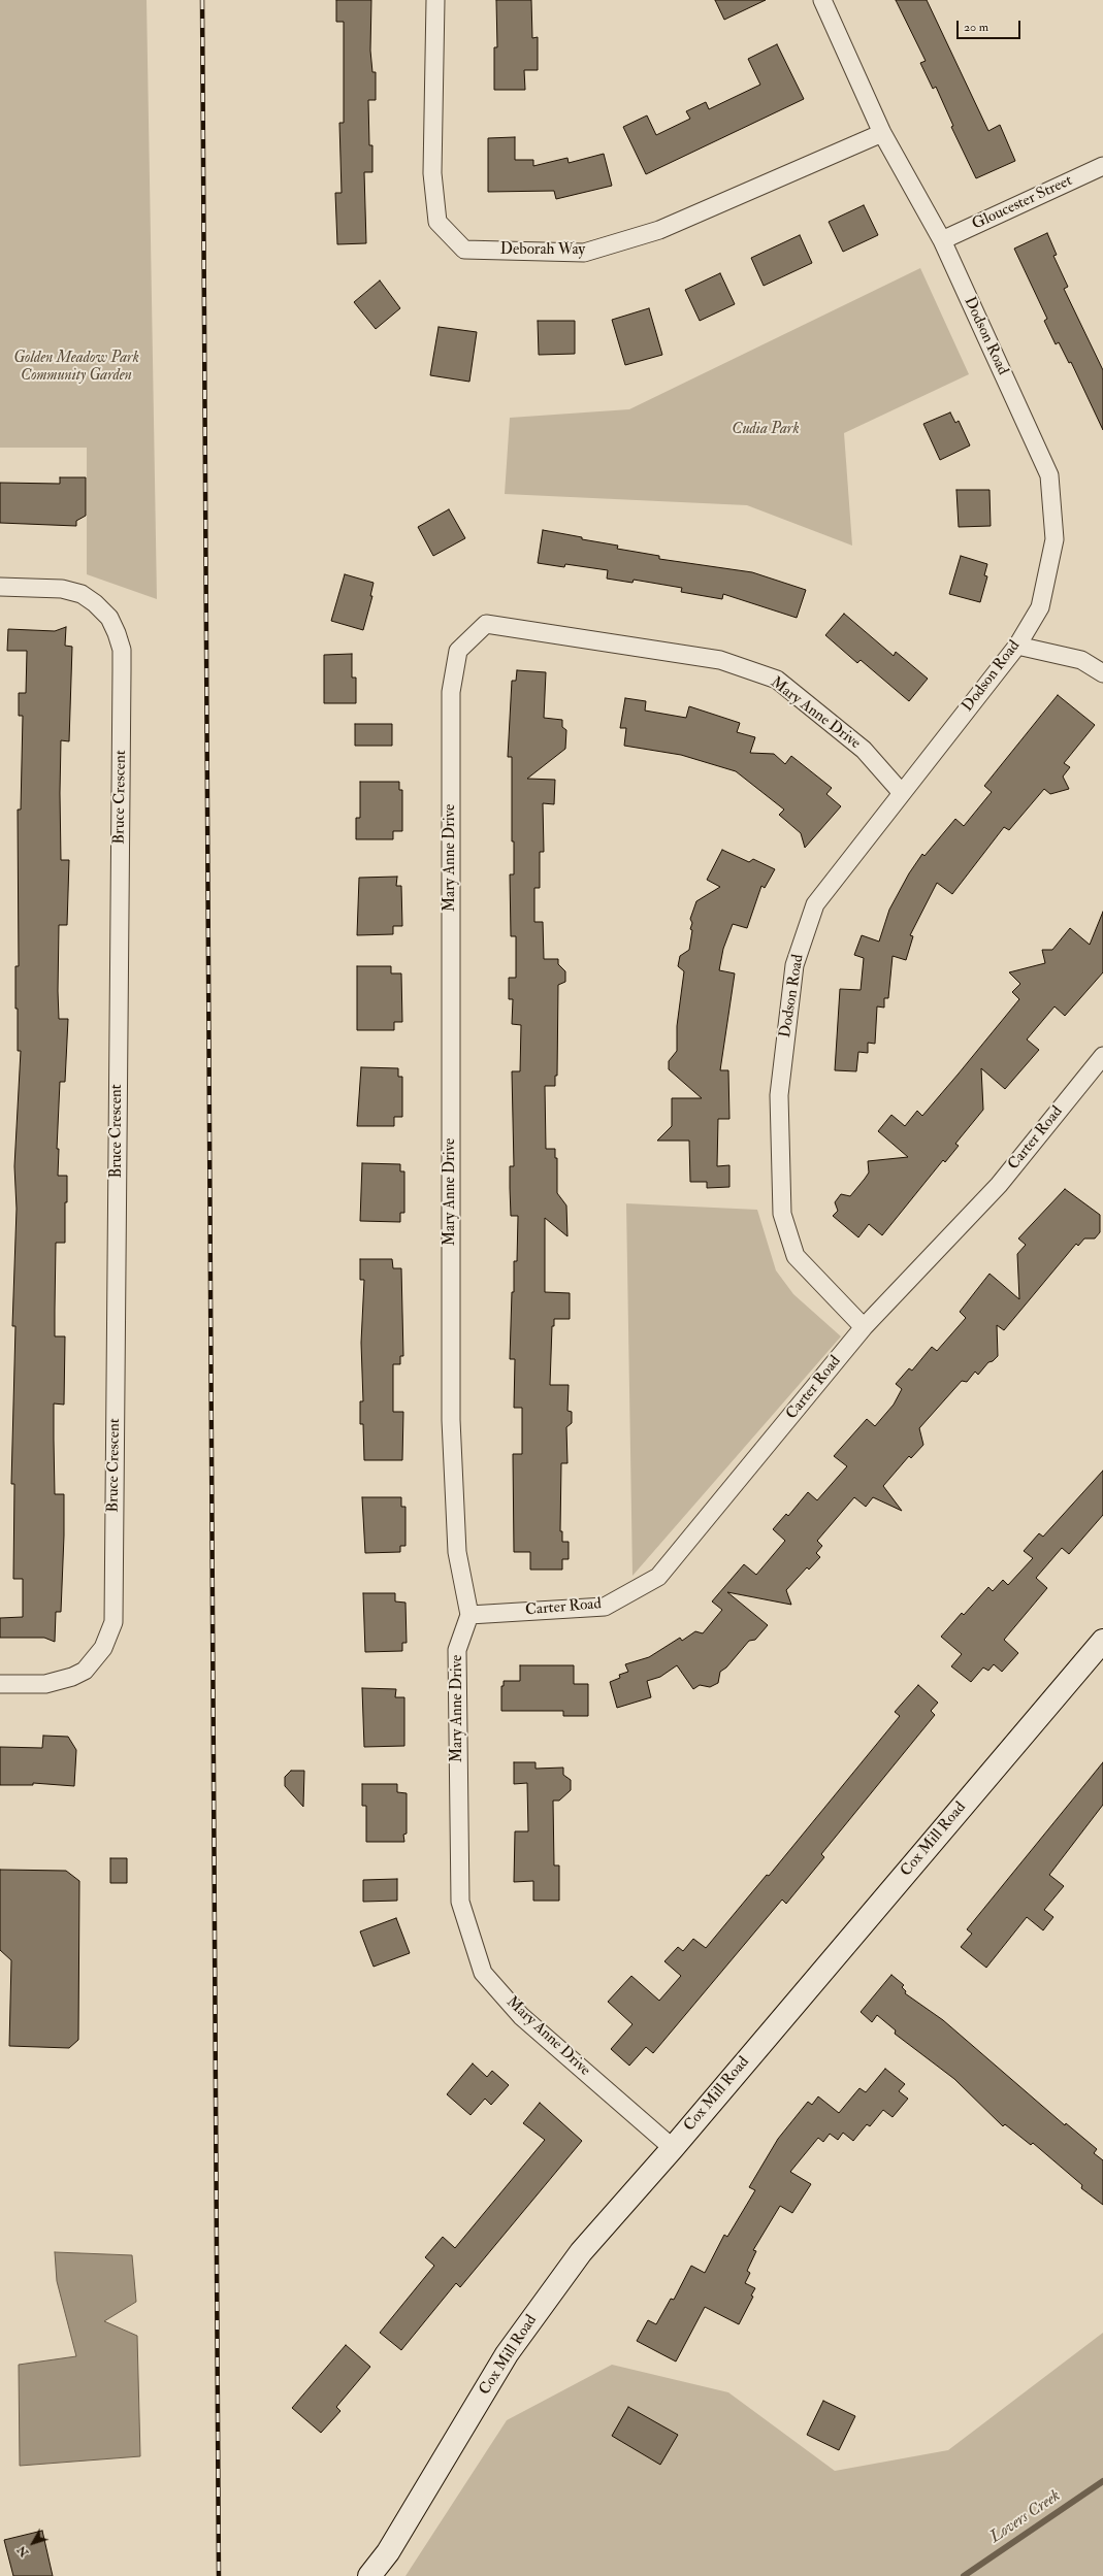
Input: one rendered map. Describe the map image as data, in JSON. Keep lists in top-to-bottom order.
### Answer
{
  "streets": {
    "street": [
      "Gloucester Street",
      "Deborah Way",
      "Dodson Road",
      "Mary Anne Drive",
      "Bruce Crescent",
      "Carter Road",
      "Cox Mill Road"
    ]
  },
  "crossings": [
    ["Gloucester Street", "Dodson Road"],
    ["Deborah Way", "Dodson Road"],
    ["Dodson Road", "Mary Anne Drive"],
    ["Dodson Road", "Carter Road"],
    ["Mary Anne Drive", "Carter Road"],
    ["Mary Anne Drive", "Cox Mill Road"]
  ],
  "water": ["Lovers Creek"],
  "parks": ["Golden Meadow Park Community Garden", "Cudia Park"],
  "scale_bar": "20 m",
  "north": "bottom left"
}
